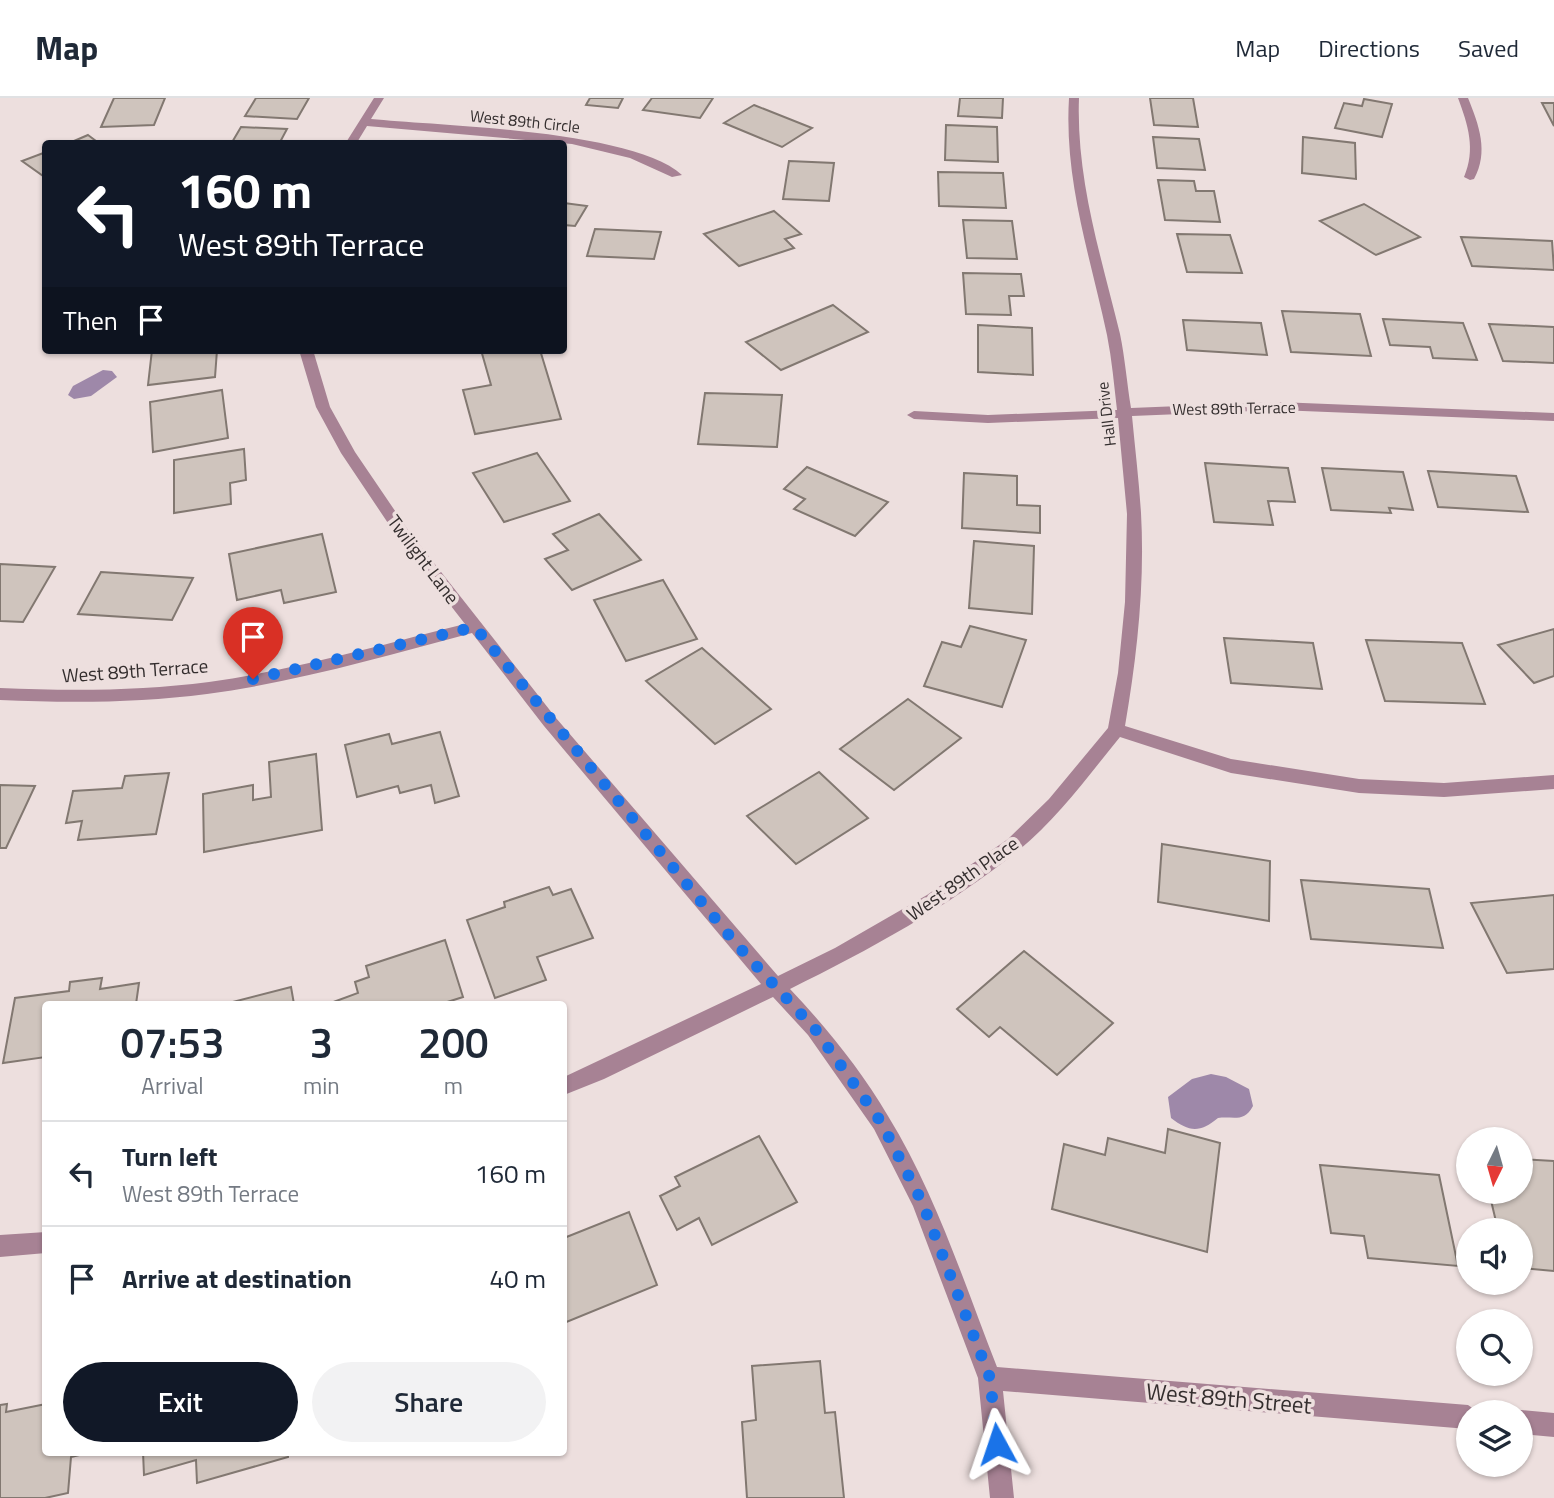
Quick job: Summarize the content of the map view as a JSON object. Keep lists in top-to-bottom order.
{
  "streets": {
    "street": [
      "West 89th Circle",
      "West 89th Terrace",
      "Hall Drive",
      "Twilight Lane",
      "West 89th Place",
      "West 89th Street"
    ]
  },
  "crossings": [
    ["West 89th Terrace", "Hall Drive"],
    ["West 89th Terrace", "Twilight Lane"],
    ["Hall Drive", "West 89th Place"],
    ["Twilight Lane", "West 89th Place"],
    ["Twilight Lane", "West 89th Street"]
  ],
  "north": "bottom",
  "page": {
    "header": "Map",
    "nav": ["Map", "Directions", "Saved"],
    "turn": ["160 m", "West 89th Terrace"],
    "then": "Then",
    "eta": [
      "07:53",
      "Arrival",
      "3",
      "min",
      "200",
      "m"
    ],
    "list": [
      {
        "name": "Turn left",
        "note": "West 89th Terrace",
        "value": "160 m"
      },
      {
        "name": "Arrive at destination",
        "value": "40 m"
      }
    ],
    "buttons": ["Exit", "Share"]
  }
}
